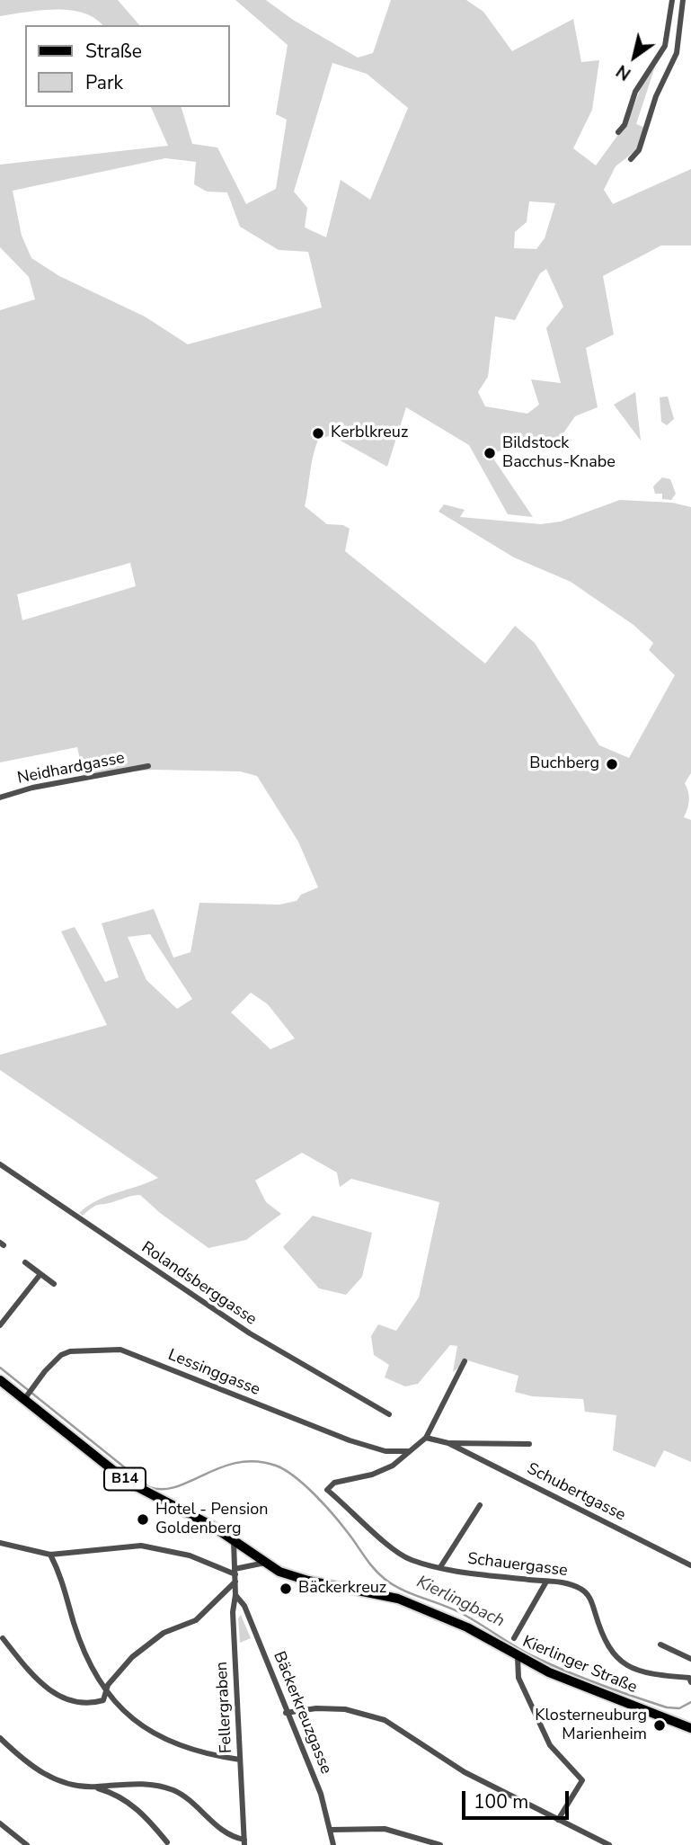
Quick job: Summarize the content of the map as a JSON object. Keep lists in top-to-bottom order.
{
  "streets": {
    "main road": ["B14", "Kierlinger Straße"],
    "street": [
      "Neidhardgasse",
      "Rolandsberggasse",
      "Lessinggasse",
      "Schubertgasse",
      "Schauergasse",
      "Fellergraben",
      "Bäckerkreuzgasse"
    ]
  },
  "crossings": [
    ["Lessinggasse", "Schauergasse"],
    ["Lessinggasse", "Kierlinger Straße"],
    ["Kierlinger Straße", "Fellergraben"],
    ["Fellergraben", "Bäckerkreuzgasse"]
  ],
  "water": ["Kierlingbach"],
  "places": [
    "Kerblkreuz",
    "Bildstock Bacchus-Knabe",
    "Buchberg",
    "Hotel - Pension Goldenberg",
    "Bäckerkreuz",
    "Klosterneuburg Marienheim"
  ],
  "legend": ["Straße", "Park"],
  "scale_bar": "100 m",
  "north": "bottom left"
}
